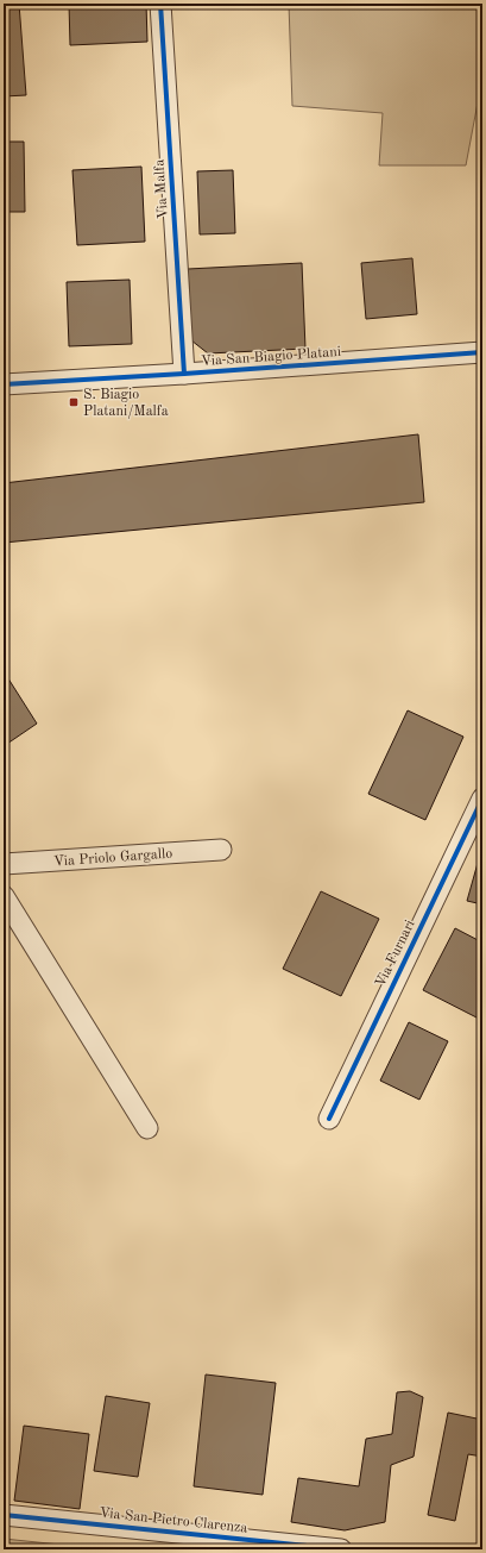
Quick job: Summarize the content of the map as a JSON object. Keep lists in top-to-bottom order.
{
  "streets": {
    "street": [
      "Via Malfa",
      "Via San Biagio Platani",
      "Via Priolo Gargallo",
      "Via Furnari",
      "Via San Pietro Clarenza"
    ]
  },
  "crossings": [
    ["Via Malfa", "Via San Biagio Platani"]
  ],
  "places": {
    "transit": ["S. Biagio Platani/Malfa"]
  }
}
